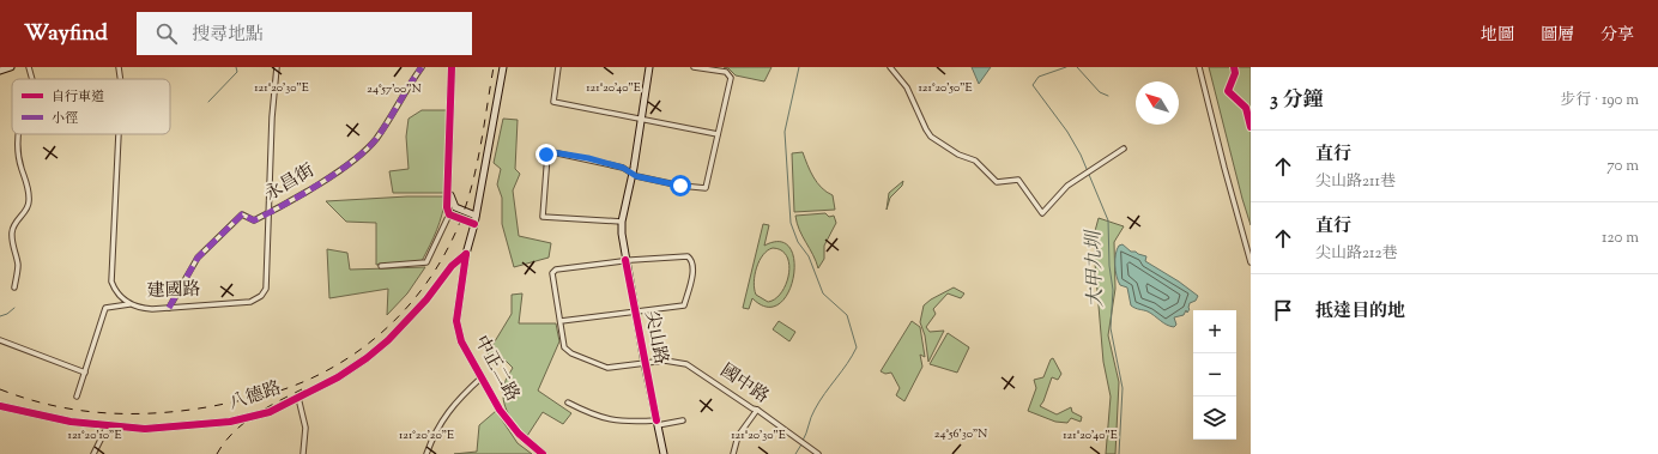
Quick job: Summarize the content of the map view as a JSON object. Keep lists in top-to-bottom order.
{
  "streets": {
    "street": [
      "永昌街",
      "建國路",
      "尖山路",
      "中正二路",
      "國中路",
      "八德路"
    ]
  },
  "crossings": [
    ["永昌街", "建國路"],
    ["尖山路", "國中路"],
    ["中正二路", "八德路"]
  ],
  "water": ["大甲九圳"],
  "legend": ["自行車道", "小徑"],
  "north": "top left",
  "page": {
    "header": "Wayfind",
    "search": "搜尋地點",
    "nav": ["地圖", "圖層", "分享"],
    "heading": ["3 分鐘", "步行 · 190 m"],
    "list": [
      ["直行", "尖山路211巷", "70 m"],
      ["直行", "尖山路212巷", "120 m"],
      "抵達目的地"
    ],
    "map_buttons": ["+", "−"]
  },
  "coordinates": [
    "121°20'30\"E",
    "121°20'40\"E",
    "121°20'50\"E",
    "24°57'00\"N",
    "24°56'30\"N",
    "121°20'10\"E",
    "121°20'20\"E"
  ]
}
